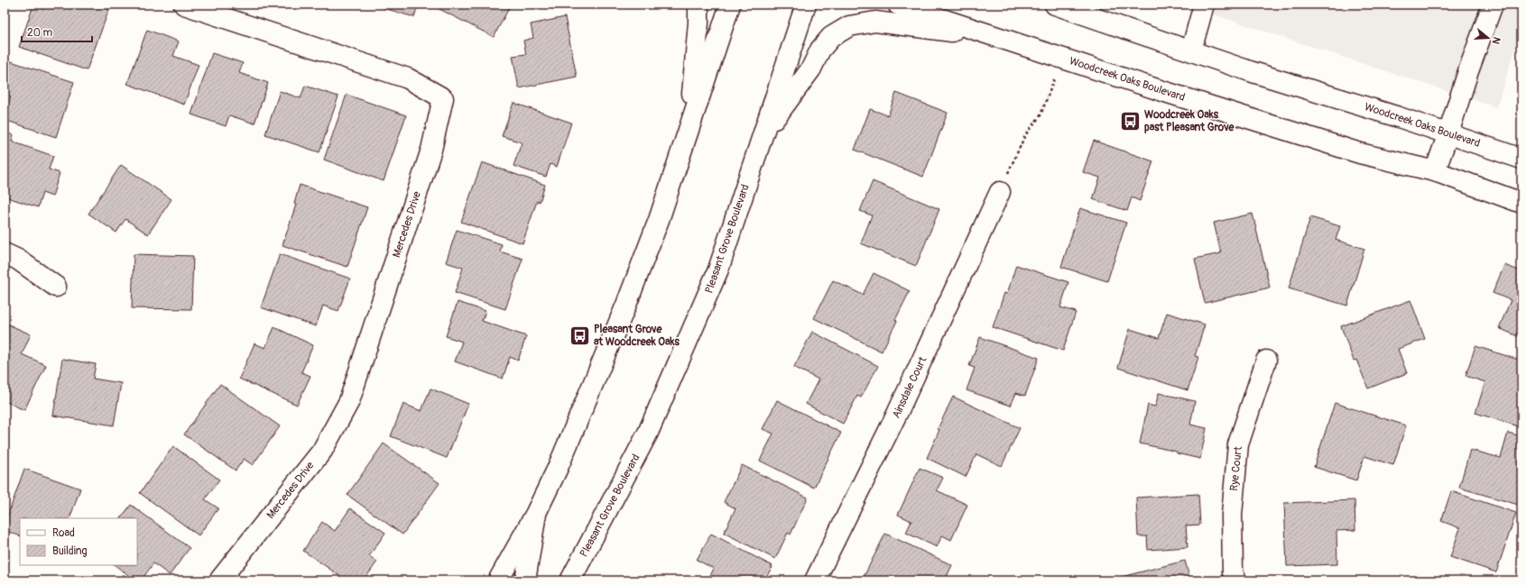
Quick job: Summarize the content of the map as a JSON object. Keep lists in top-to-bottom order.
{
  "streets": {
    "main road": [
      "Woodcreek Oaks Boulevard",
      "Mercedes Drive",
      "Pleasant Grove Boulevard",
      "Ainsdale Court",
      "Rye Court"
    ]
  },
  "places": {
    "bus stop": ["Woodcreek Oaks past Pleasant Grove", "Pleasant Grove at Woodcreek Oaks"]
  },
  "legend": ["Road", "Building"],
  "scale_bar": "20 m",
  "north": "right"
}
